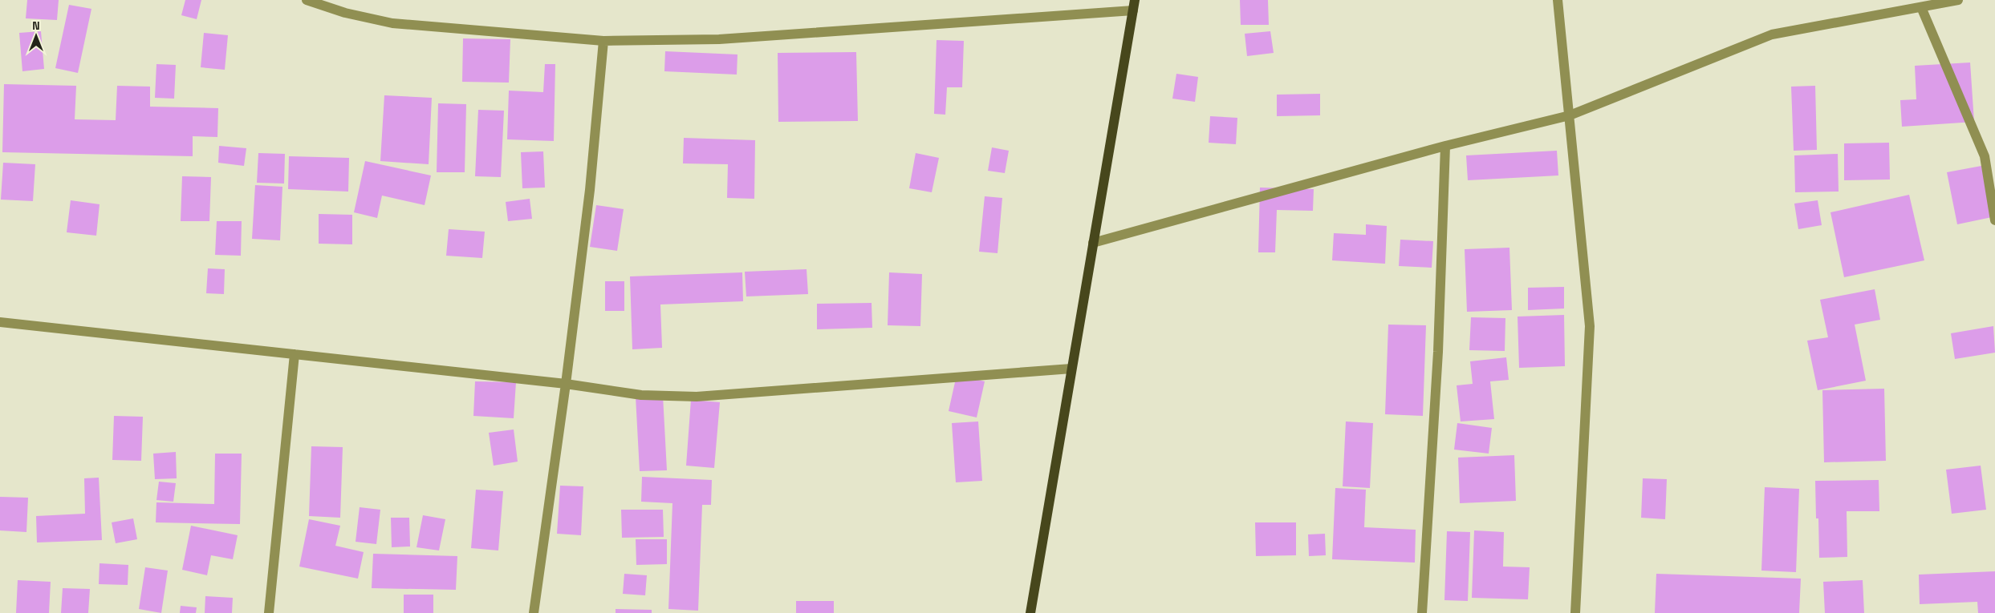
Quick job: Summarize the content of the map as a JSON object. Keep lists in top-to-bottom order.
{
  "north": "top"
}
